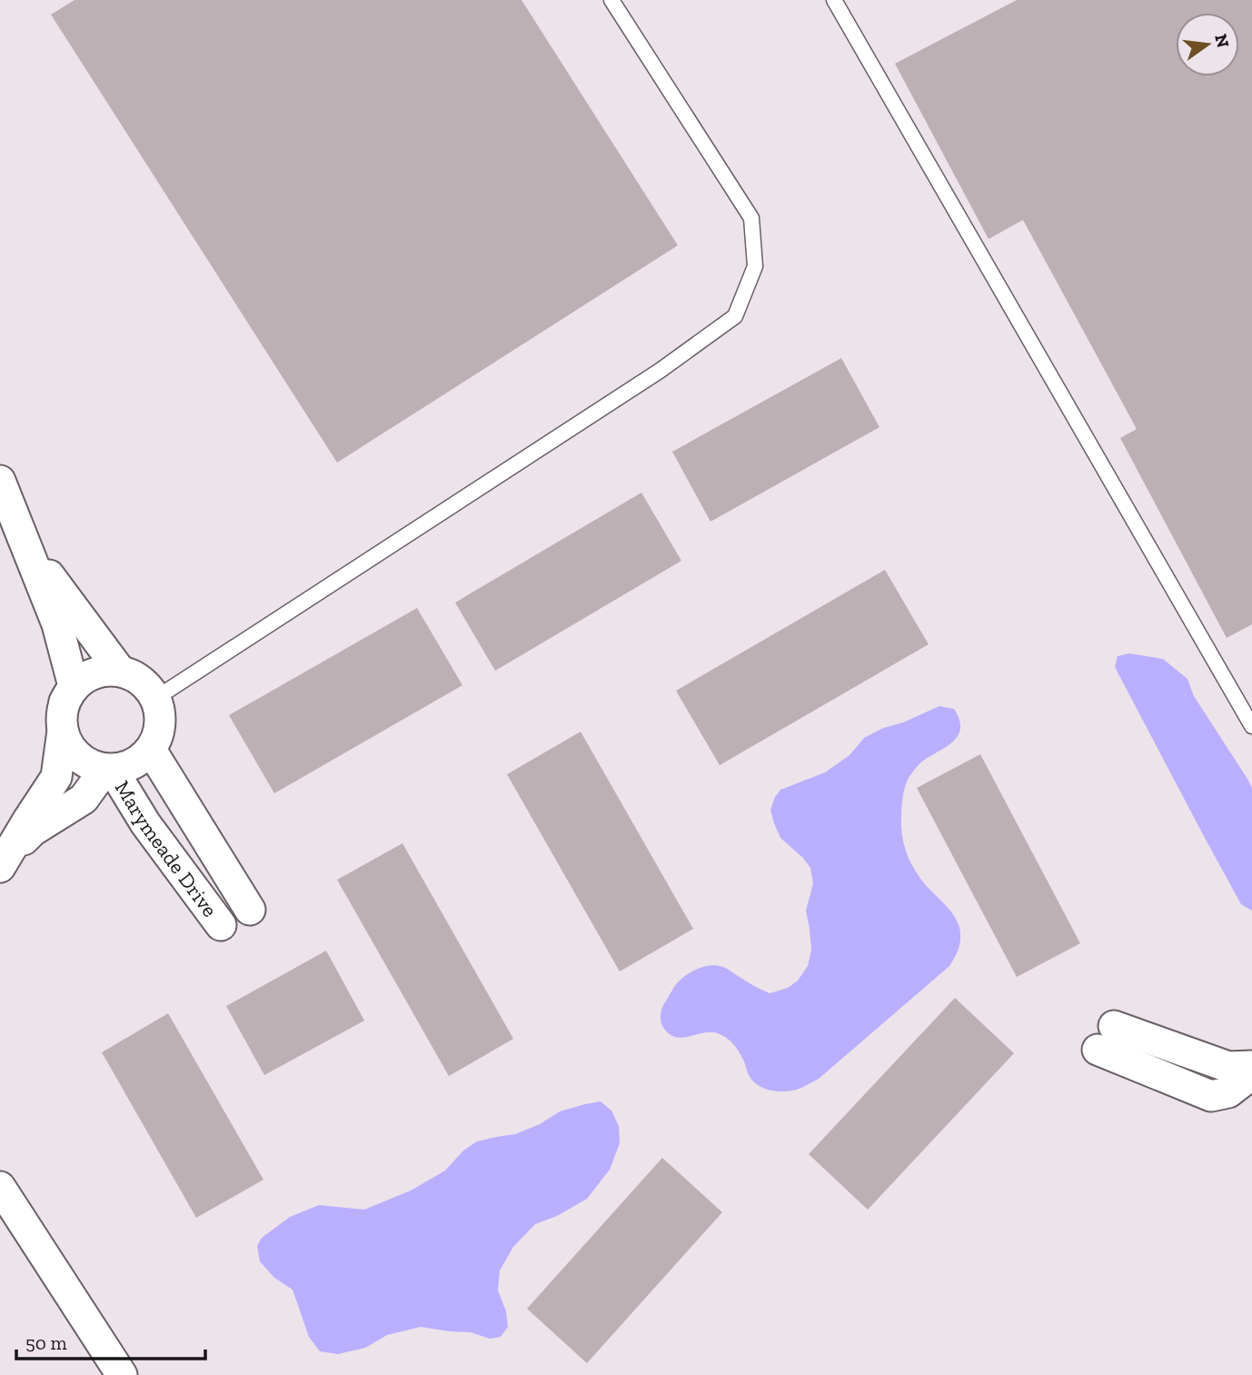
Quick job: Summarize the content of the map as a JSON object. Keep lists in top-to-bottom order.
{
  "streets": {
    "street": ["Marymeade Drive"]
  },
  "scale_bar": "50 m",
  "north": "right"
}
